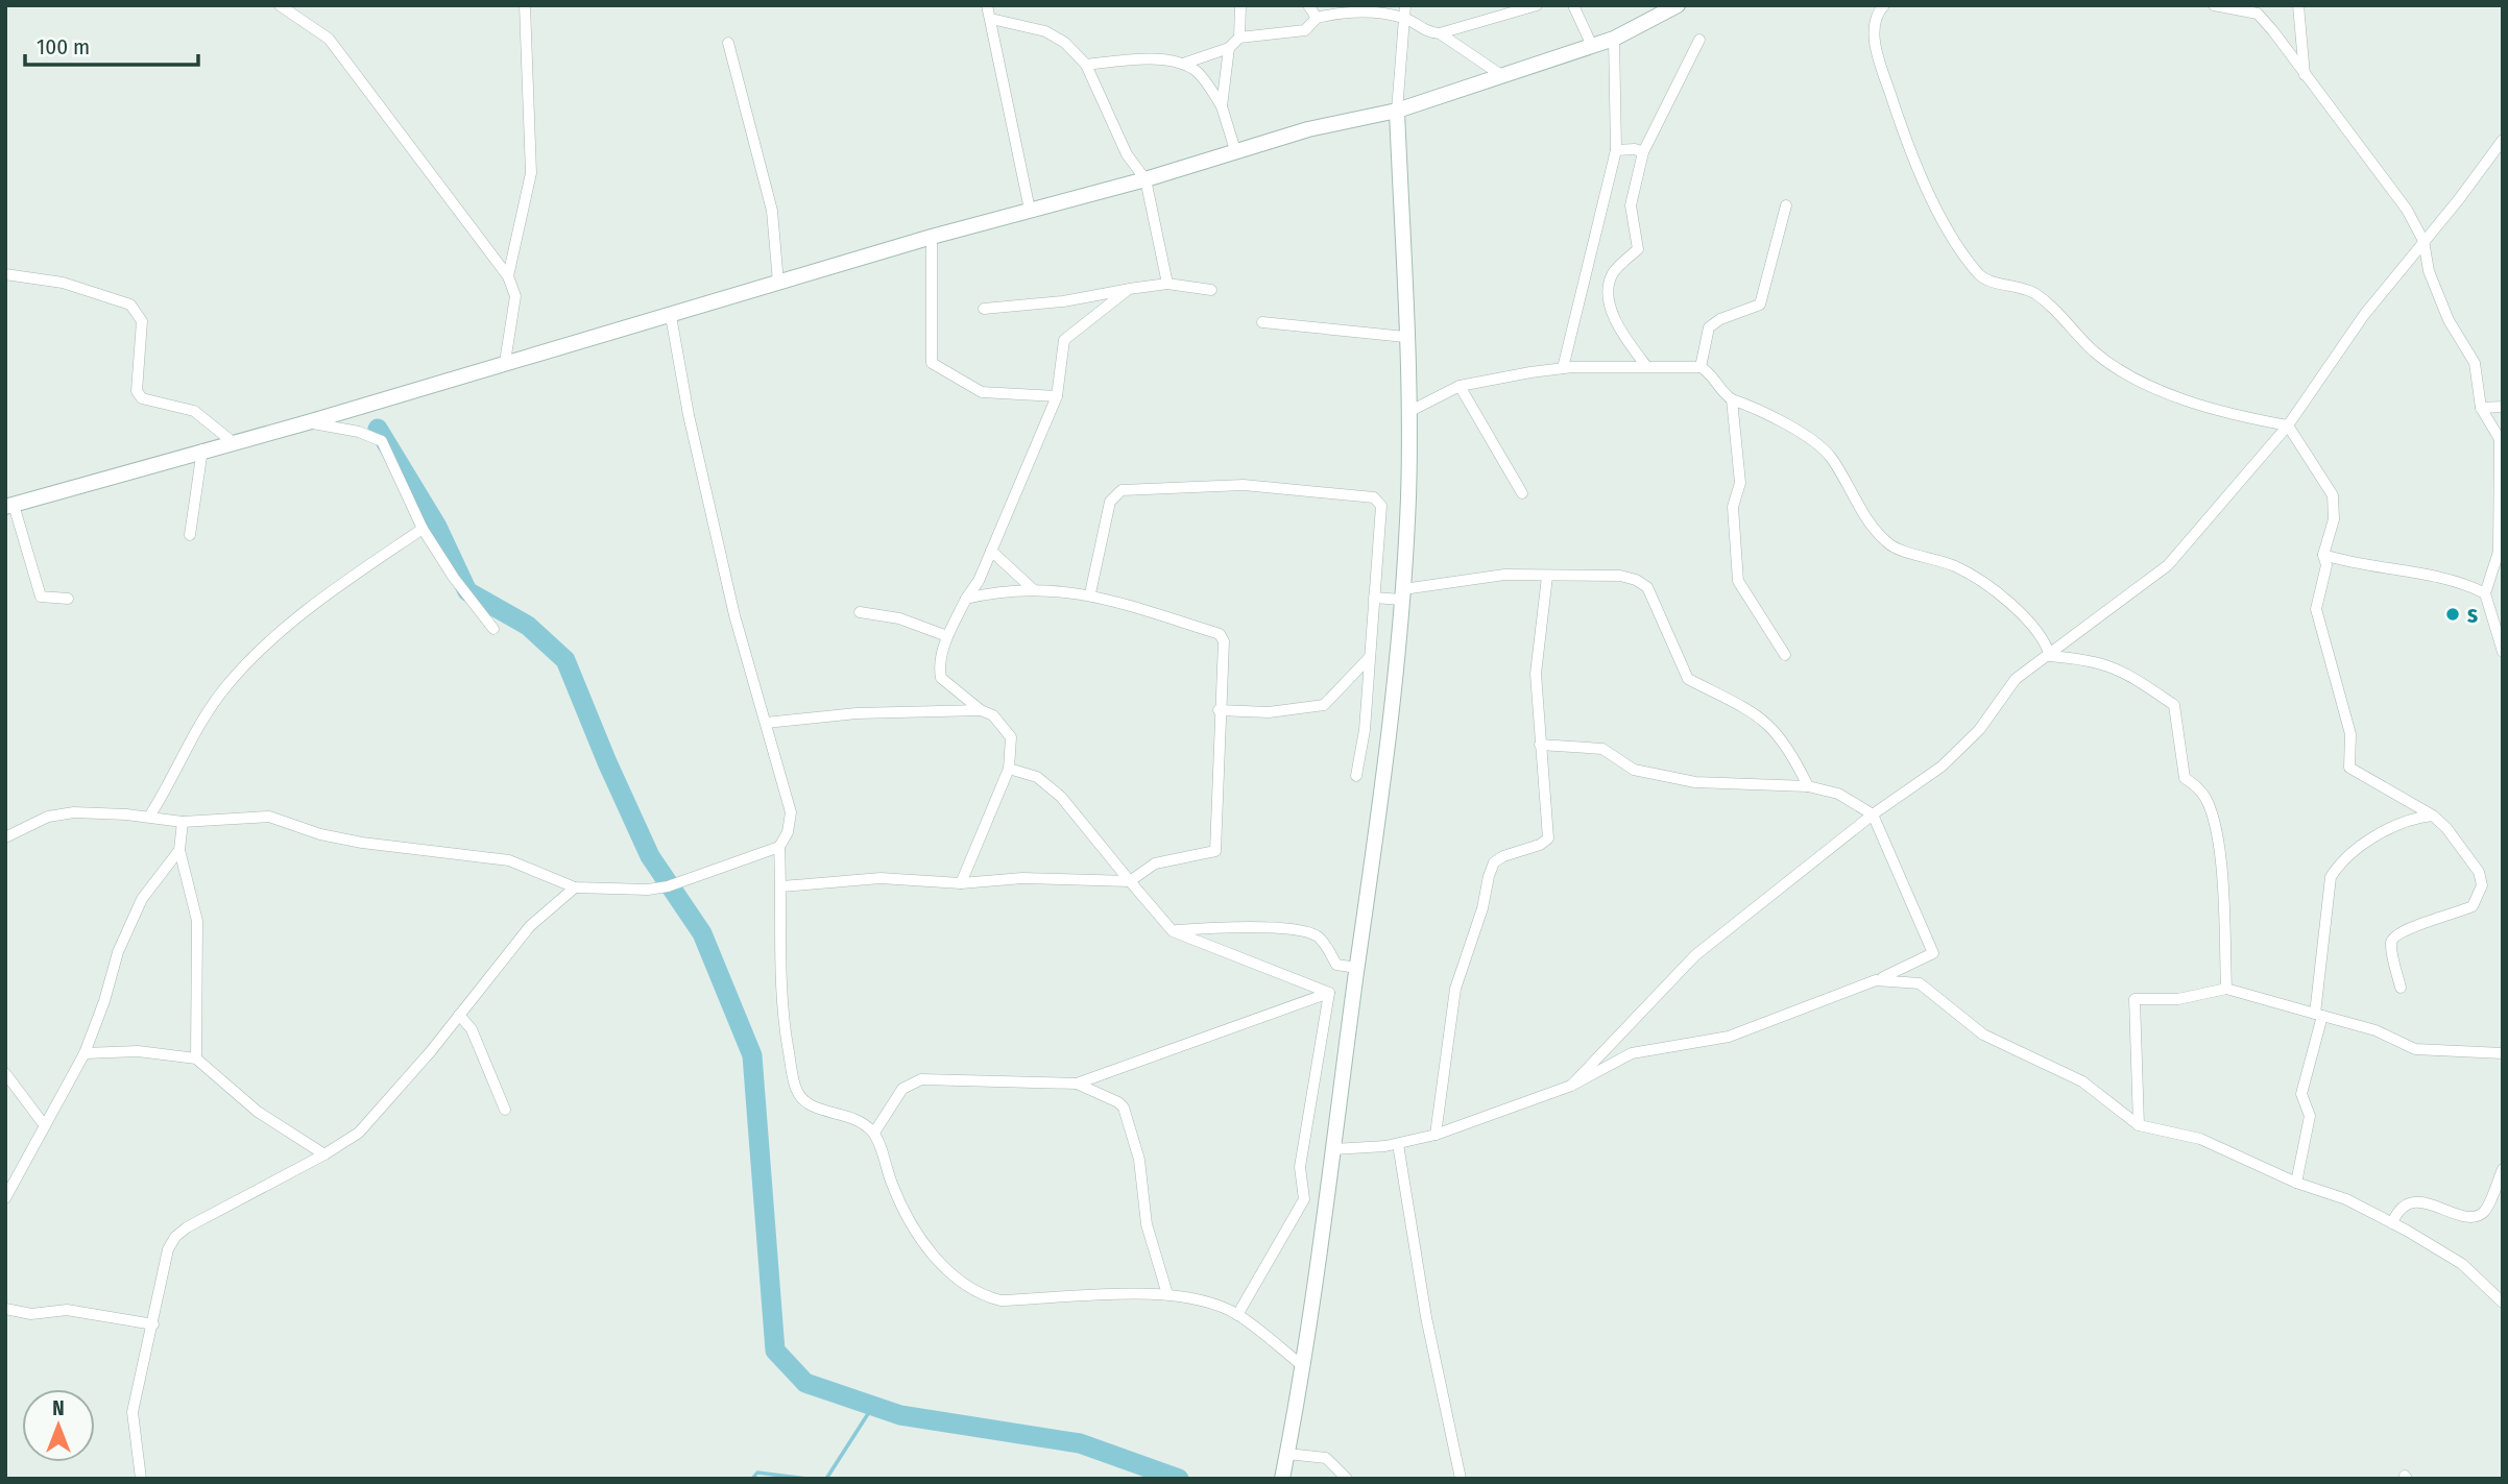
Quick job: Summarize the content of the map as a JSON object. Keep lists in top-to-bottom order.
{
  "places": ["s"],
  "scale_bar": "100 m",
  "north": "top"
}
